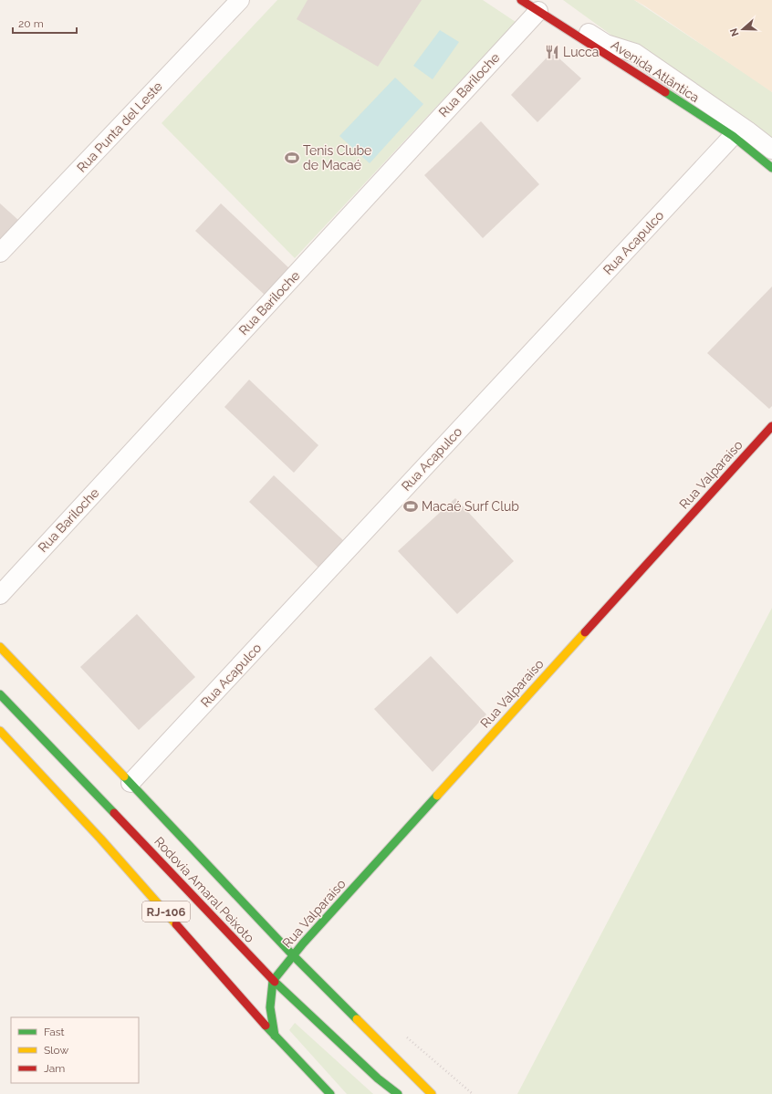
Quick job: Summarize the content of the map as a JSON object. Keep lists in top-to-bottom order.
{
  "streets": {
    "main road": [
      "Avenida Atlântica",
      "Rua Valparaiso",
      "Rodovia Amaral Peixoto",
      "RJ-106"
    ],
    "street": ["Rua Bariloche", "Rua Punta del Leste", "Rua Acapulco"]
  },
  "crossings": [
    ["Avenida Atlântica", "Rua Bariloche"],
    ["Avenida Atlântica", "Rua Acapulco"],
    ["Rua Valparaiso", "Rodovia Amaral Peixoto"]
  ],
  "places": {
    "restaurant": ["Lucca"],
    "sports": ["Tenis Clube de Macaé", "Macaé Surf Club"]
  },
  "legend": ["Fast", "Slow", "Jam"],
  "scale_bar": "20 m",
  "north": "left"
}
